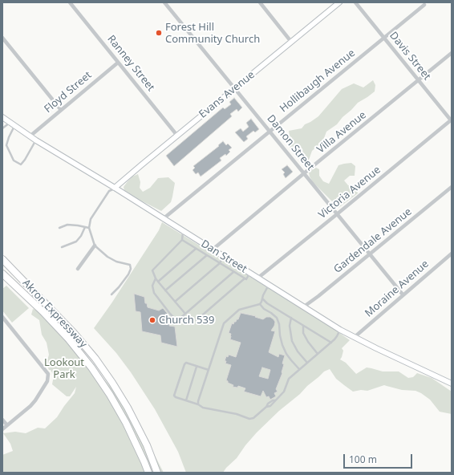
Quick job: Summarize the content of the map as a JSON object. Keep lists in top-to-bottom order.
{
  "streets": {
    "highway": ["Akron Expressway"],
    "street": [
      "Davis Street",
      "Ranney Street",
      "Hollibaugh Avenue",
      "Floyd Street",
      "Evans Avenue",
      "Villa Avenue",
      "Damon Street",
      "Victoria Avenue",
      "Gardendale Avenue",
      "Dan Street",
      "Moraine Avenue"
    ]
  },
  "crossings": [
    ["Davis Street", "Hollibaugh Avenue"],
    ["Davis Street", "Villa Avenue"],
    ["Davis Street", "Victoria Avenue"],
    ["Ranney Street", "Floyd Street"],
    ["Ranney Street", "Evans Avenue"],
    ["Hollibaugh Avenue", "Damon Street"],
    ["Hollibaugh Avenue", "Dan Street"],
    ["Floyd Street", "Dan Street"],
    ["Evans Avenue", "Damon Street"],
    ["Evans Avenue", "Dan Street"],
    ["Villa Avenue", "Damon Street"],
    ["Villa Avenue", "Dan Street"],
    ["Damon Street", "Victoria Avenue"],
    ["Damon Street", "Gardendale Avenue"],
    ["Damon Street", "Moraine Avenue"],
    ["Victoria Avenue", "Dan Street"],
    ["Gardendale Avenue", "Dan Street"],
    ["Dan Street", "Moraine Avenue"]
  ],
  "parks": ["Lookout Park"],
  "places": ["Forest Hill Community Church", "Church 539"],
  "scale_bar": "100 m"
}
